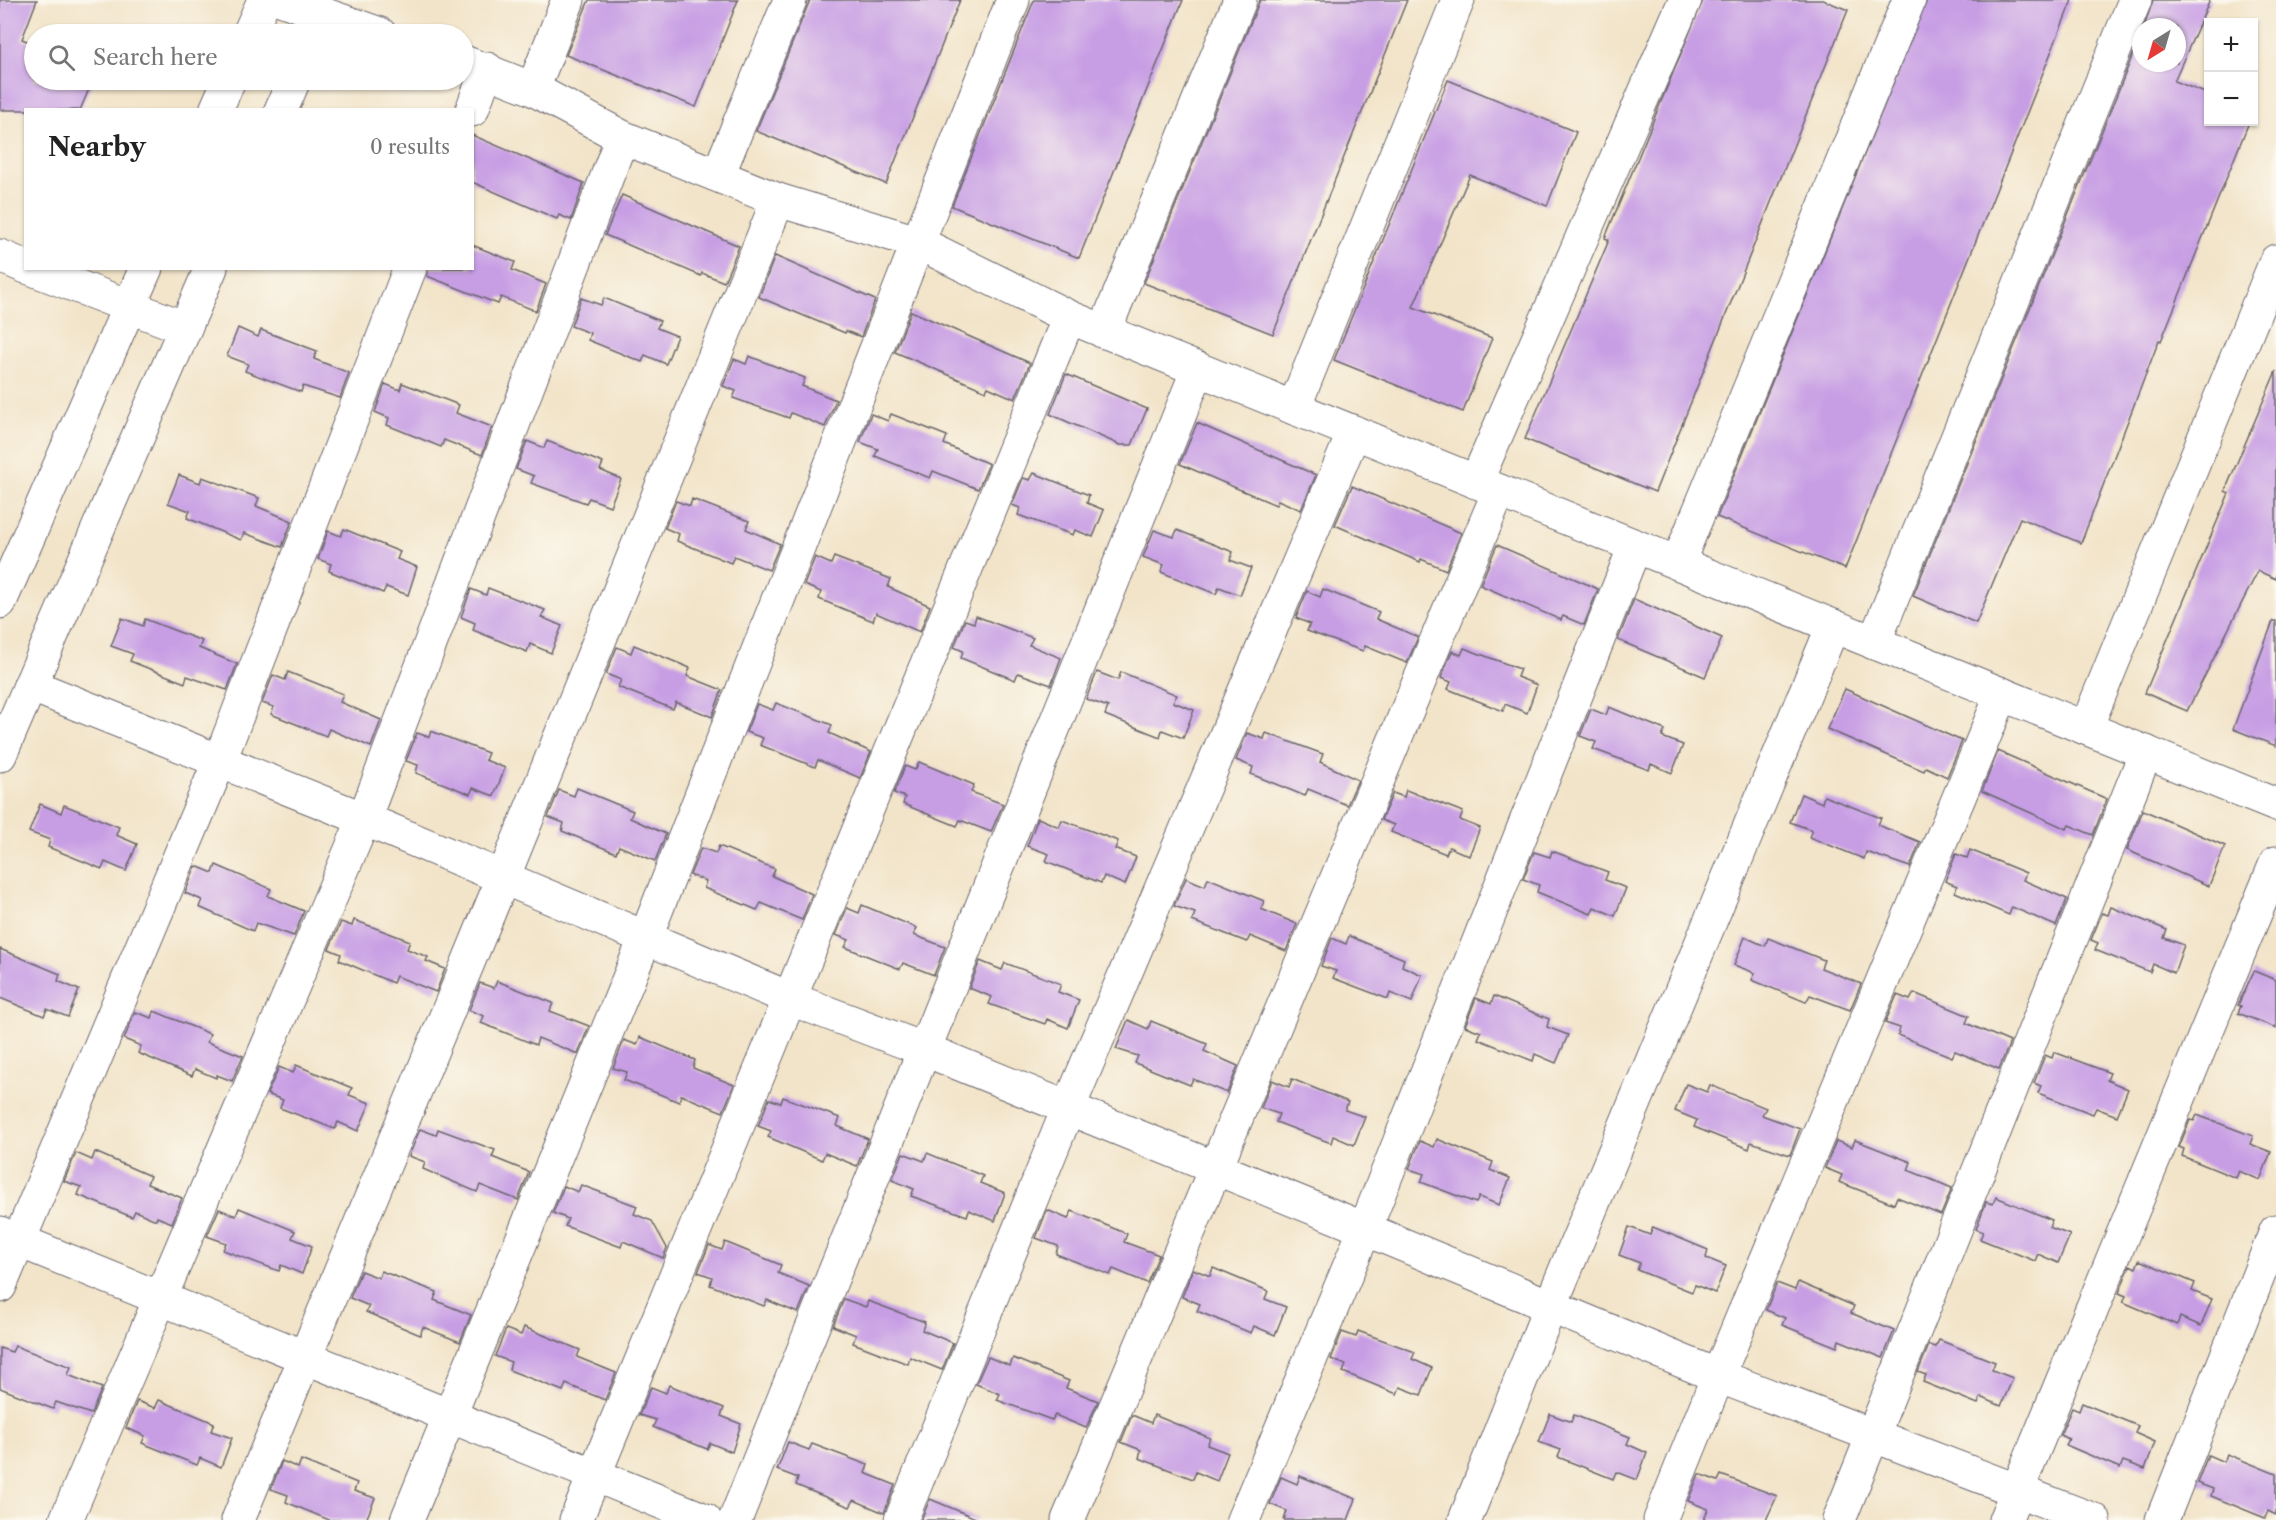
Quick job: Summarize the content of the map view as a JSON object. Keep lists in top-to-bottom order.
{
  "north": "bottom left",
  "page": {
    "map_buttons": ["+", "−"],
    "search": "Search here",
    "heading": ["Nearby", "0 results"]
  }
}
